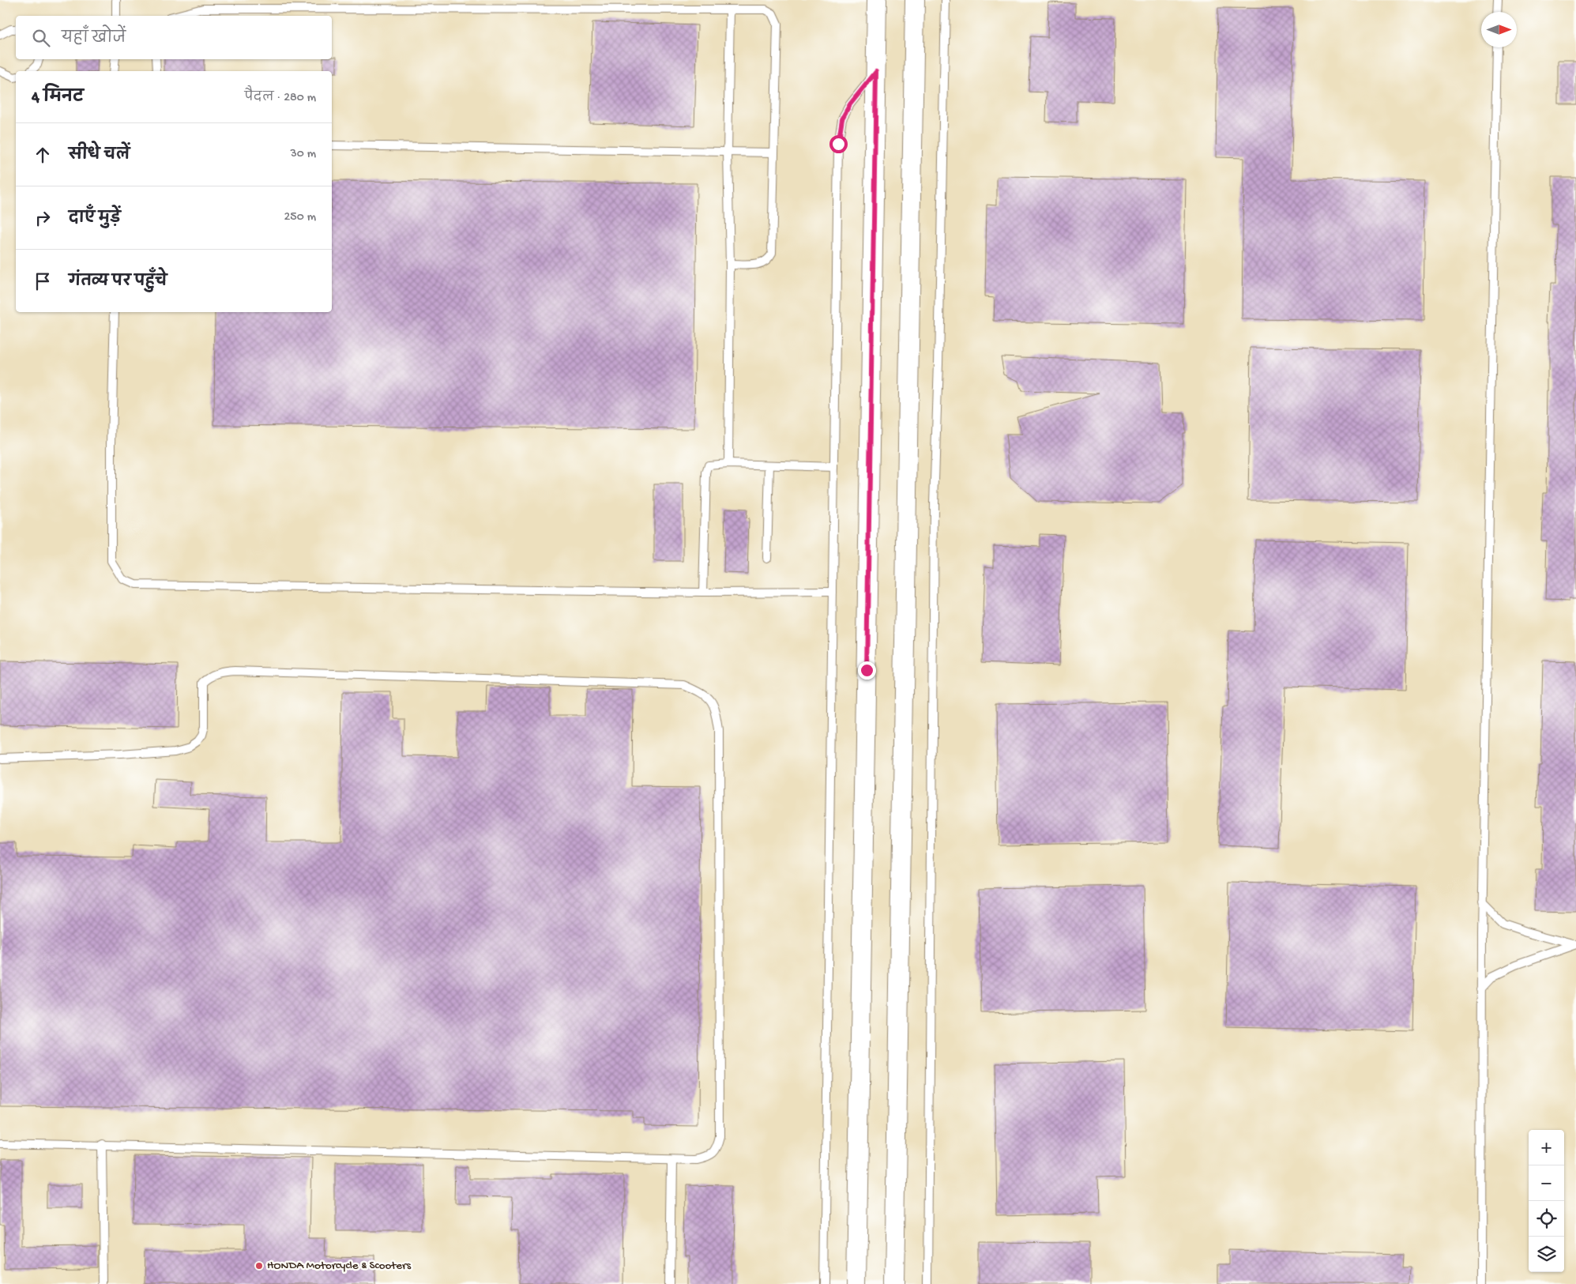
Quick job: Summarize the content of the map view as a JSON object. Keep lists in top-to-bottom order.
{
  "places": ["HONDA Motorcycle & Scooters"],
  "north": "right",
  "page": {
    "search": "यहाँ खोजें",
    "heading": ["4 मिनट", "पैदल · 280 m"],
    "list": [
      ["सीधे चलें", "30 m"],
      ["दाएँ मुड़ें", "250 m"],
      "गंतव्य पर पहुँचे"
    ],
    "map_buttons": ["+", "−"]
  }
}
